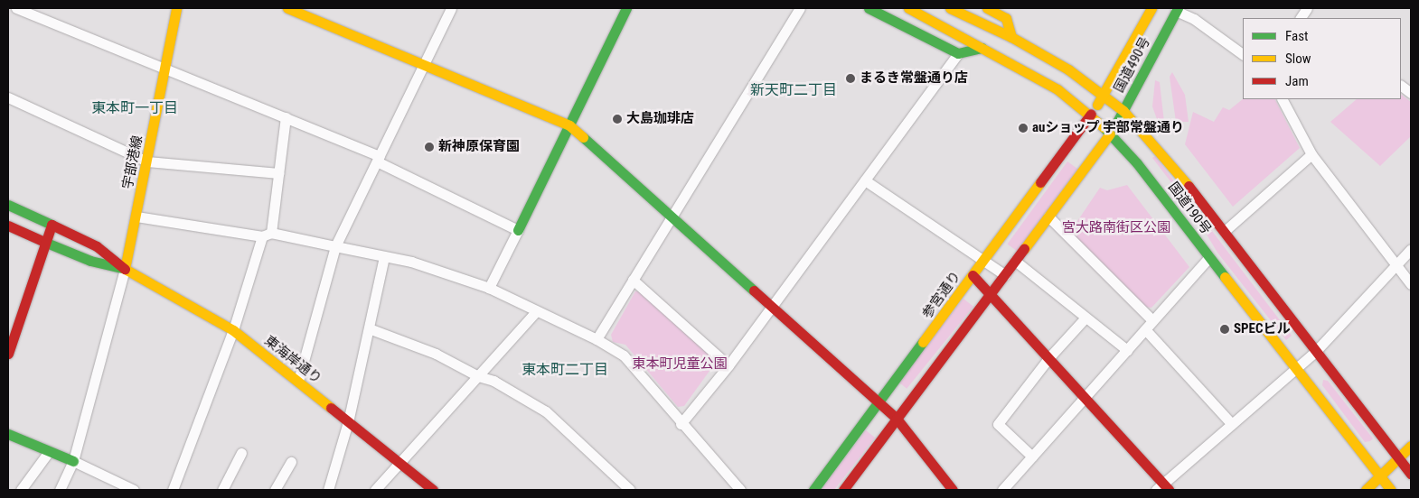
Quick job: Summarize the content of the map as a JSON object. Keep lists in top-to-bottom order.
{
  "streets": {
    "main road": [
      "国道490号",
      "宇部港線",
      "国道190号",
      "参宮通り",
      "東海岸通り"
    ]
  },
  "crossings": [
    ["国道490号", "国道190号"],
    ["国道490号", "参宮通り"],
    ["宇部港線", "東海岸通り"],
    ["国道190号", "参宮通り"]
  ],
  "districts": ["新天町二丁目", "東本町一丁目", "東本町二丁目"],
  "parks": ["宮大路南街区公園", "東本町児童公園"],
  "places": [
    "まるき常盤通り店",
    "大島珈琲店",
    "auショップ 宇部常盤通り",
    "新神原保育園",
    "SPECビル"
  ],
  "legend": ["Fast", "Slow", "Jam"]
}
